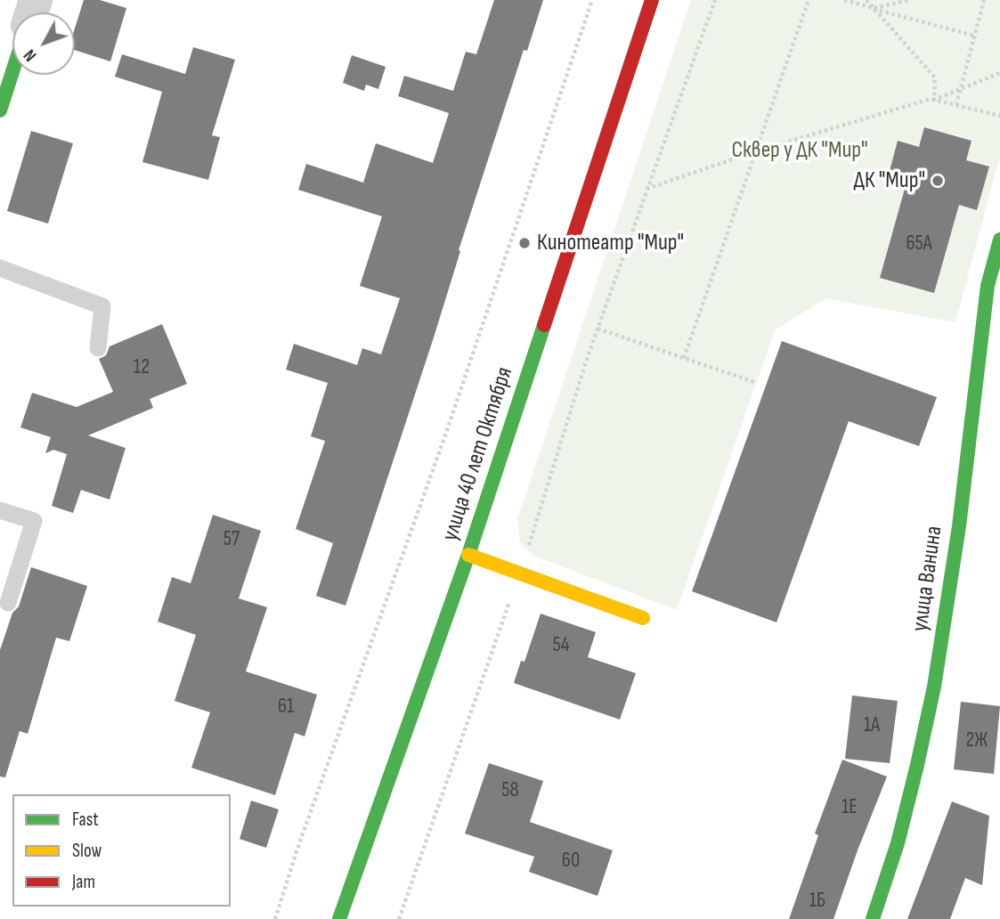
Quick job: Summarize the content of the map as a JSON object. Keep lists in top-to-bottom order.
{
  "streets": {
    "main road": ["улица 40 лет Октября", "улица Ванина"]
  },
  "parks": ["Сквер у ДК \"Мир\""],
  "places": ["ДК \"Мир\"", "Кинотеатр \"Мир\""],
  "house_numbers": [
    "65А",
    "12",
    "57",
    "54",
    "61",
    "1А",
    "2Ж",
    "58",
    "1Е",
    "60",
    "1Б"
  ],
  "legend": ["Fast", "Slow", "Jam"],
  "north": "bottom left"
}
